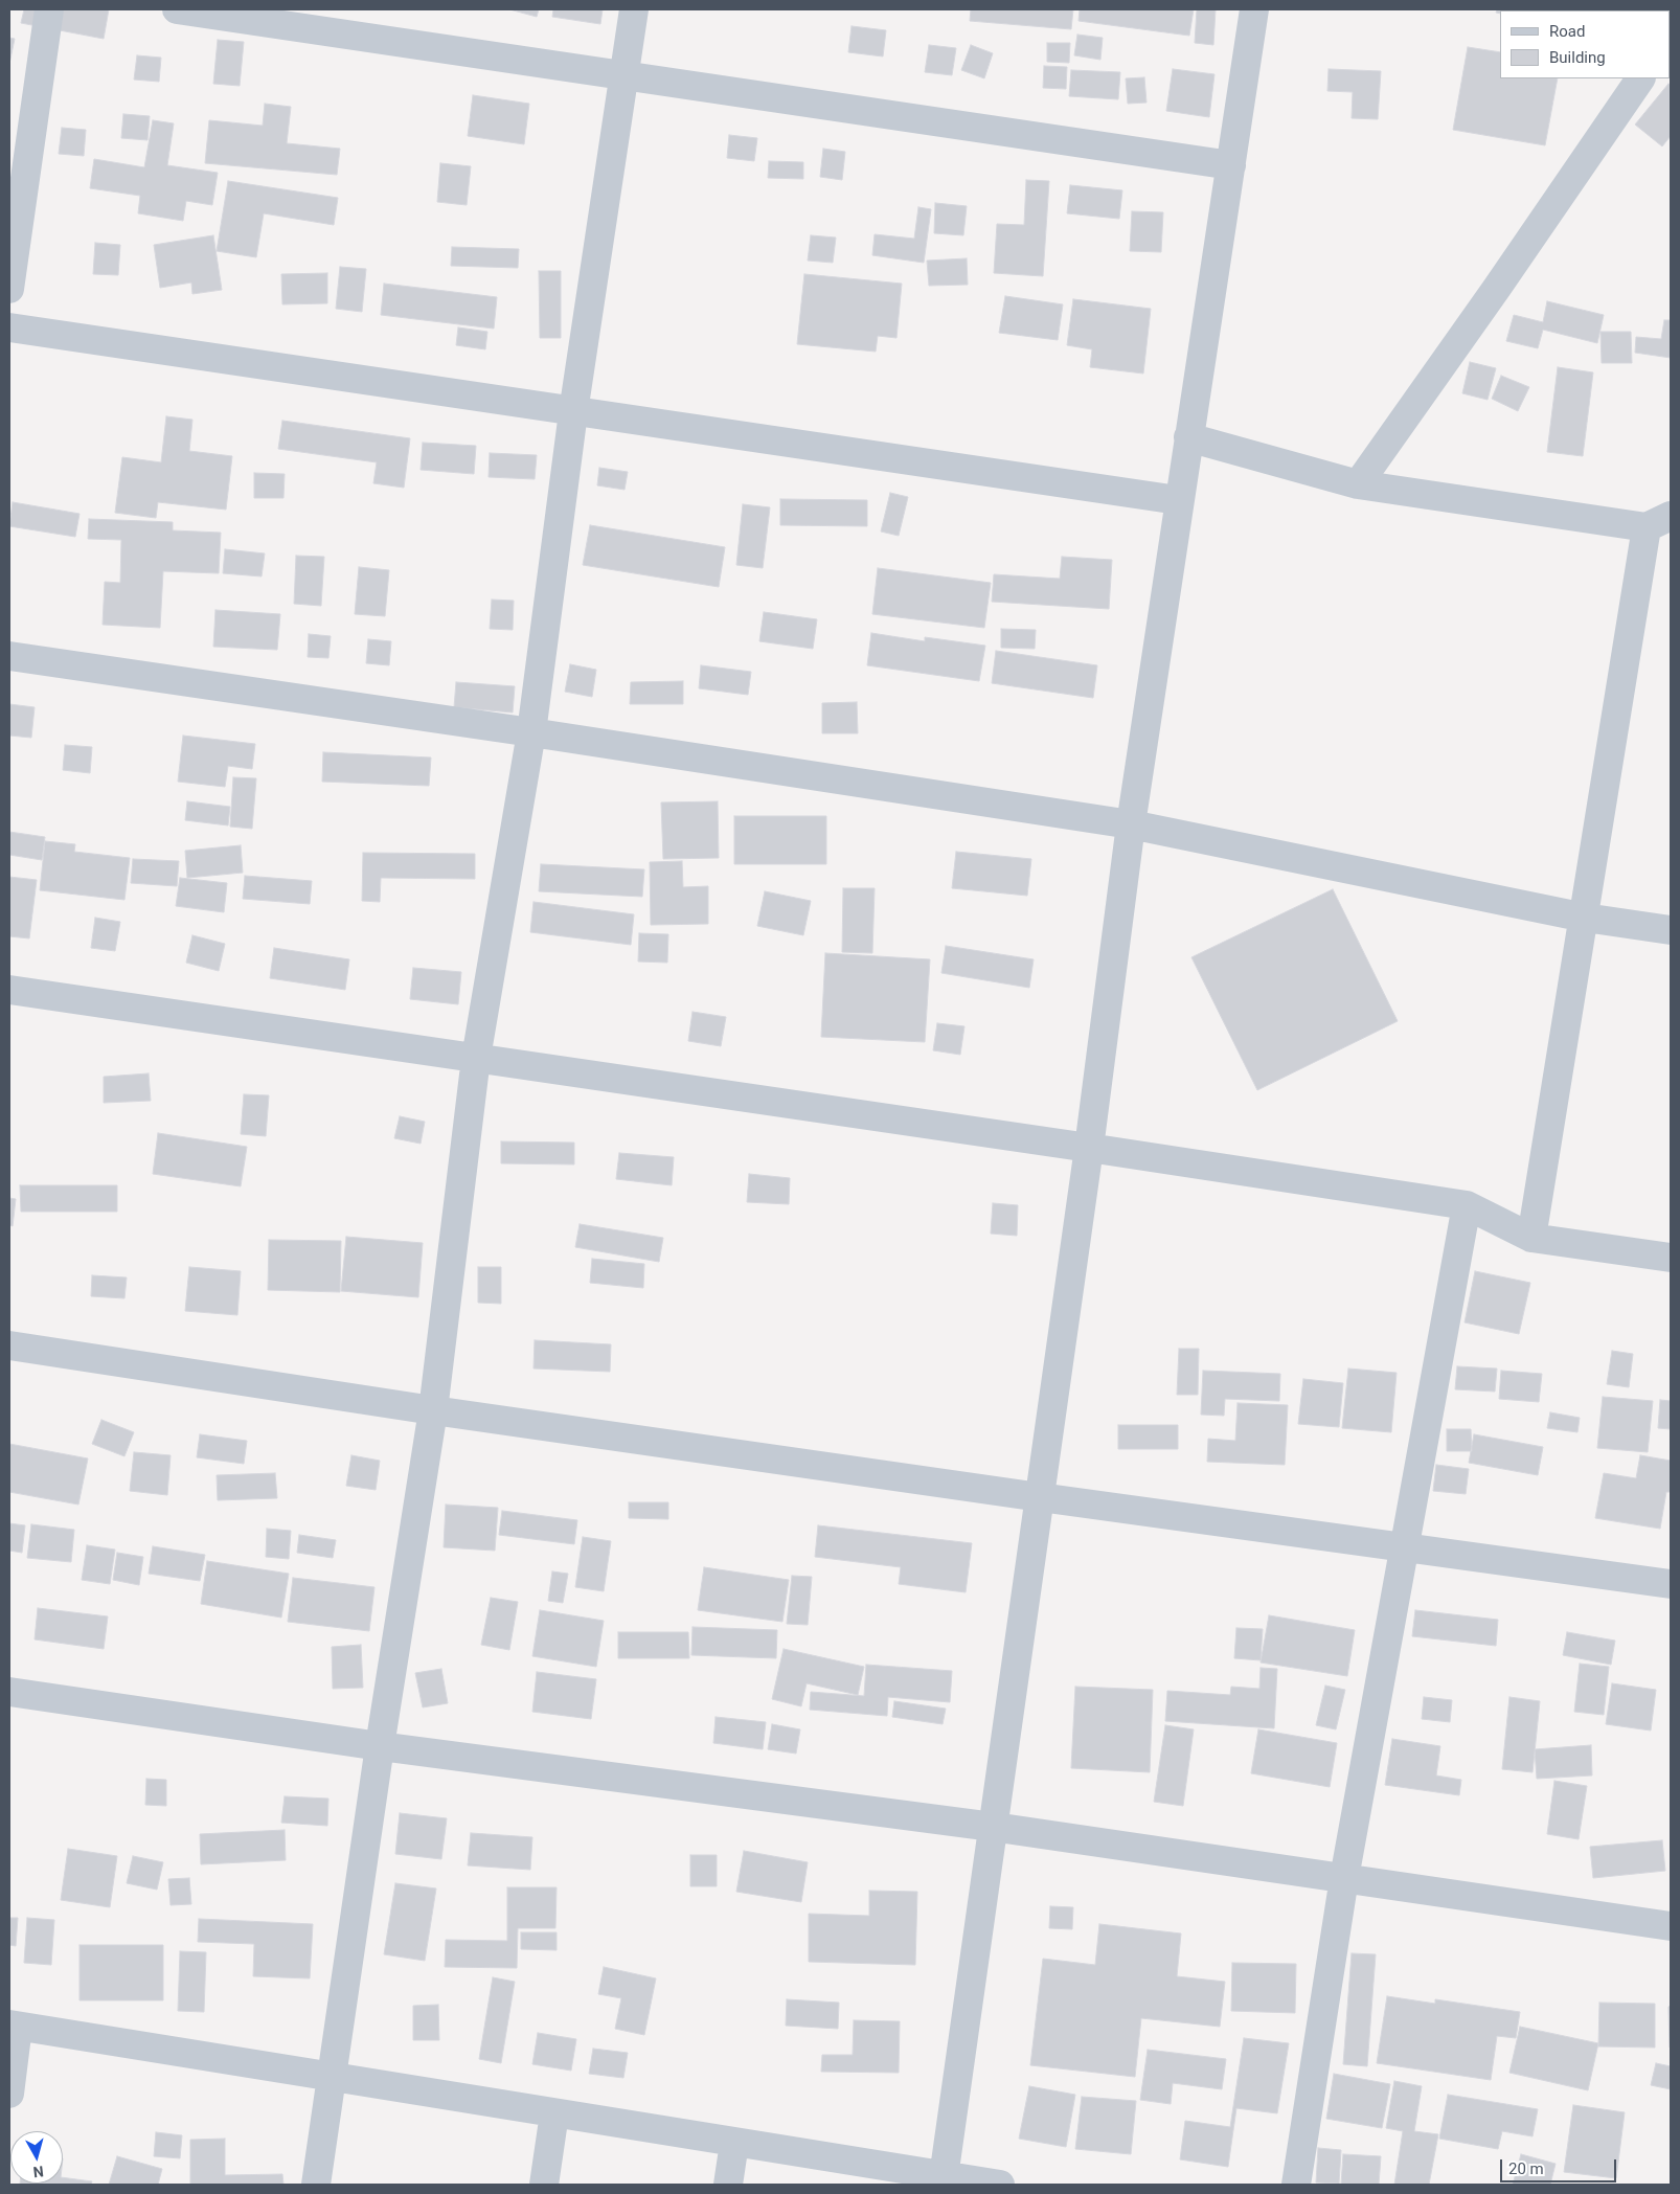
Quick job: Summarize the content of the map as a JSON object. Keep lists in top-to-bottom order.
{
  "legend": ["Road", "Building"],
  "scale_bar": "20 m",
  "north": "bottom"
}
